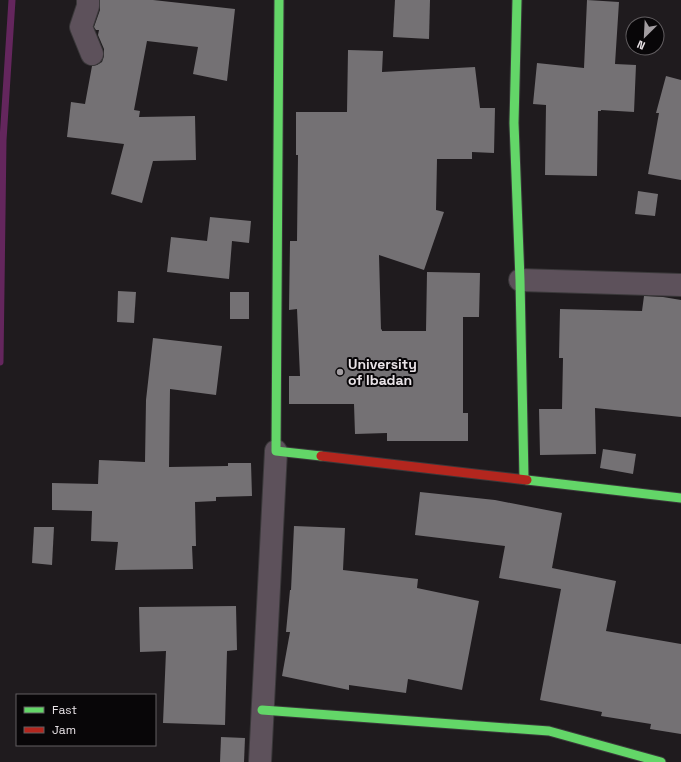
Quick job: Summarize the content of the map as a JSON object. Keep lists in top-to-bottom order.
{
  "places": ["University of Ibadan"],
  "legend": ["Fast", "Jam"],
  "north": "bottom left"
}
